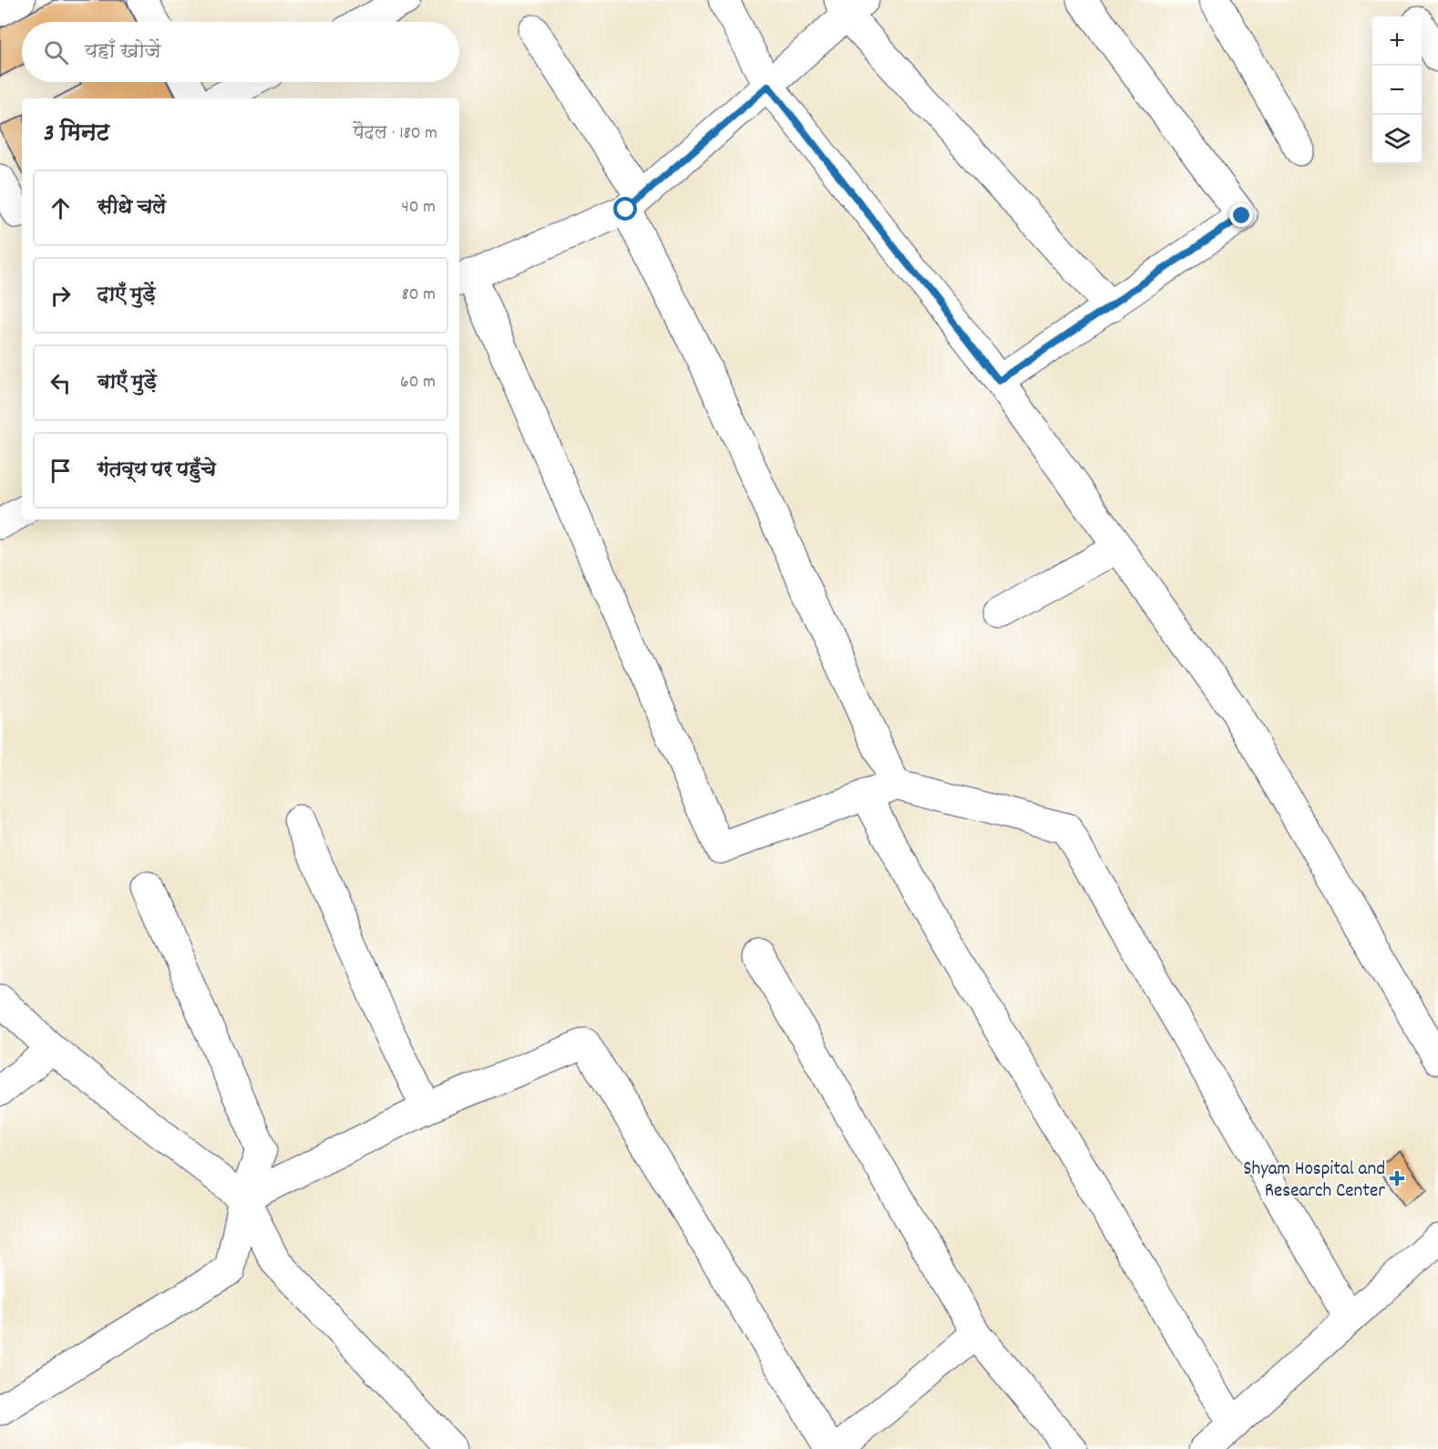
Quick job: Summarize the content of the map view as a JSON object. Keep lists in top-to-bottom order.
{
  "places": {
    "health": ["Shyam Hospital and Research Center"]
  },
  "page": {
    "map_buttons": ["+", "−"],
    "search": "यहाँ खोजें",
    "heading": ["3 मिनट", "पैदल · 180 m"],
    "list": [
      ["सीधे चलें", "40 m"],
      ["दाएँ मुड़ें", "80 m"],
      ["बाएँ मुड़ें", "60 m"],
      "गंतव्य पर पहुँचे"
    ]
  }
}
